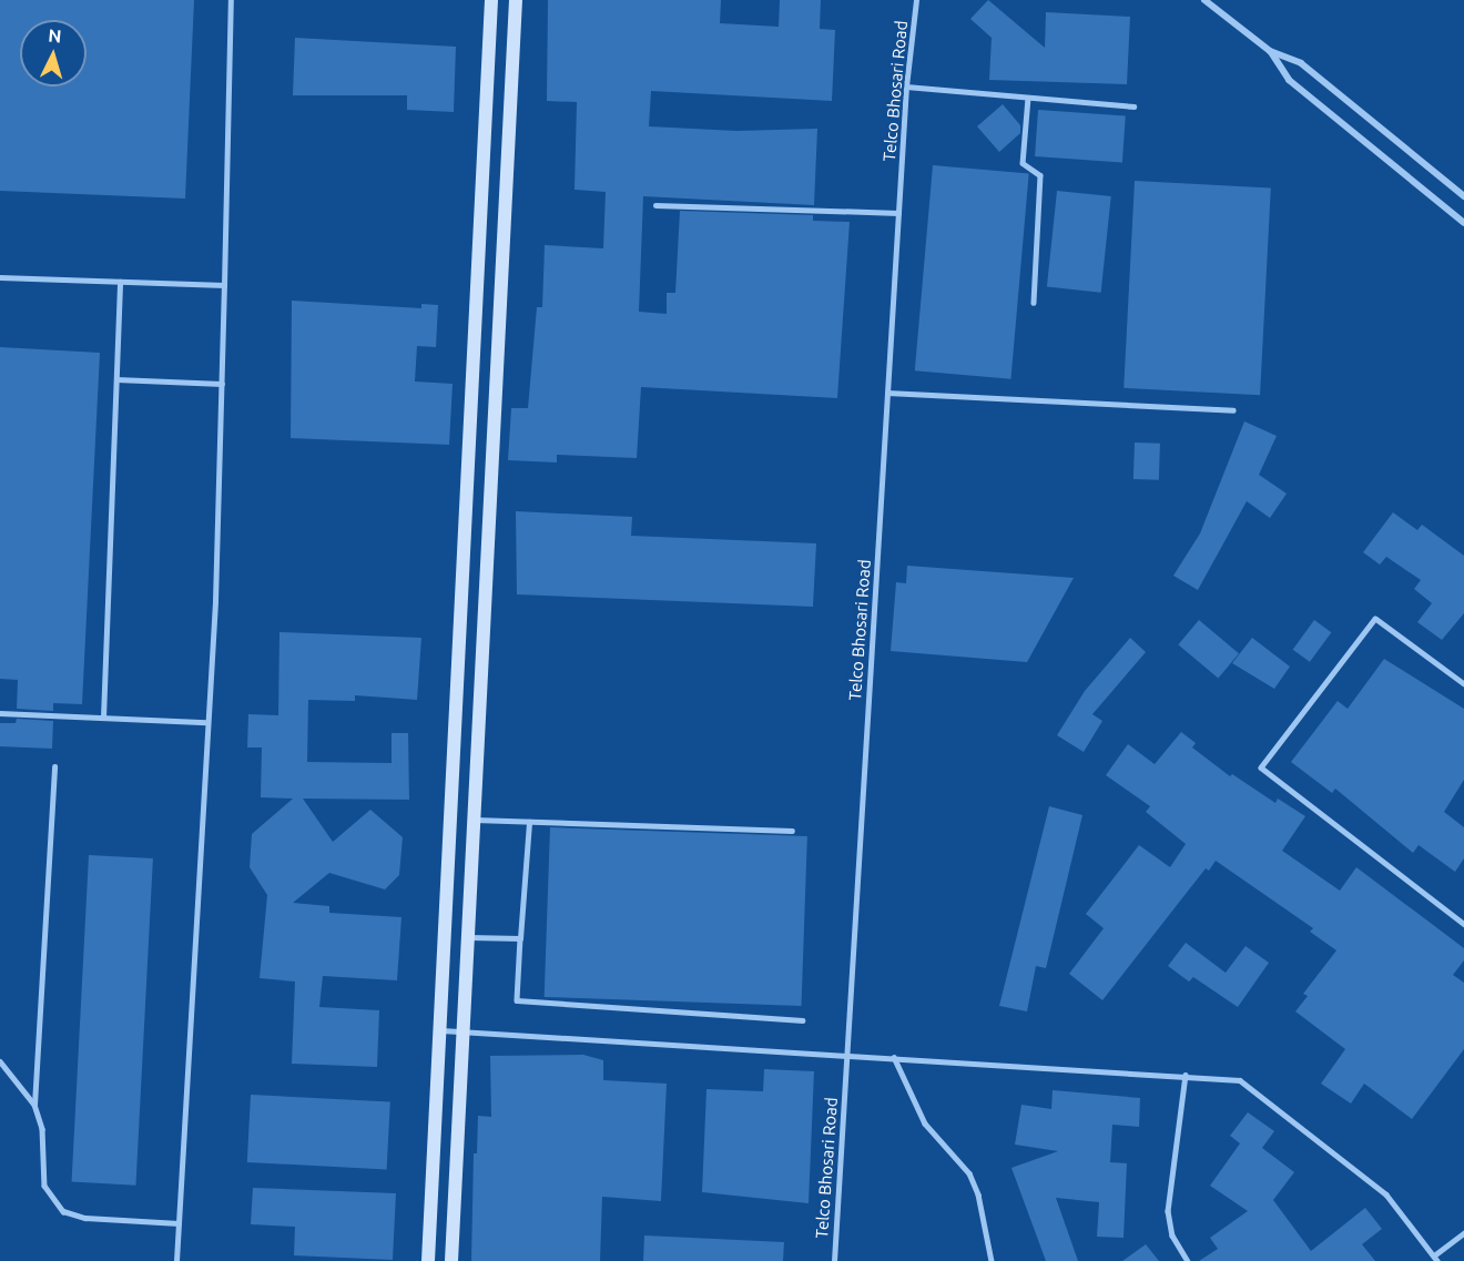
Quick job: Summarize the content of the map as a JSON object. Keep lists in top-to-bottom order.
{
  "streets": {
    "lane": ["Telco Bhosari Road"]
  },
  "north": "top"
}
